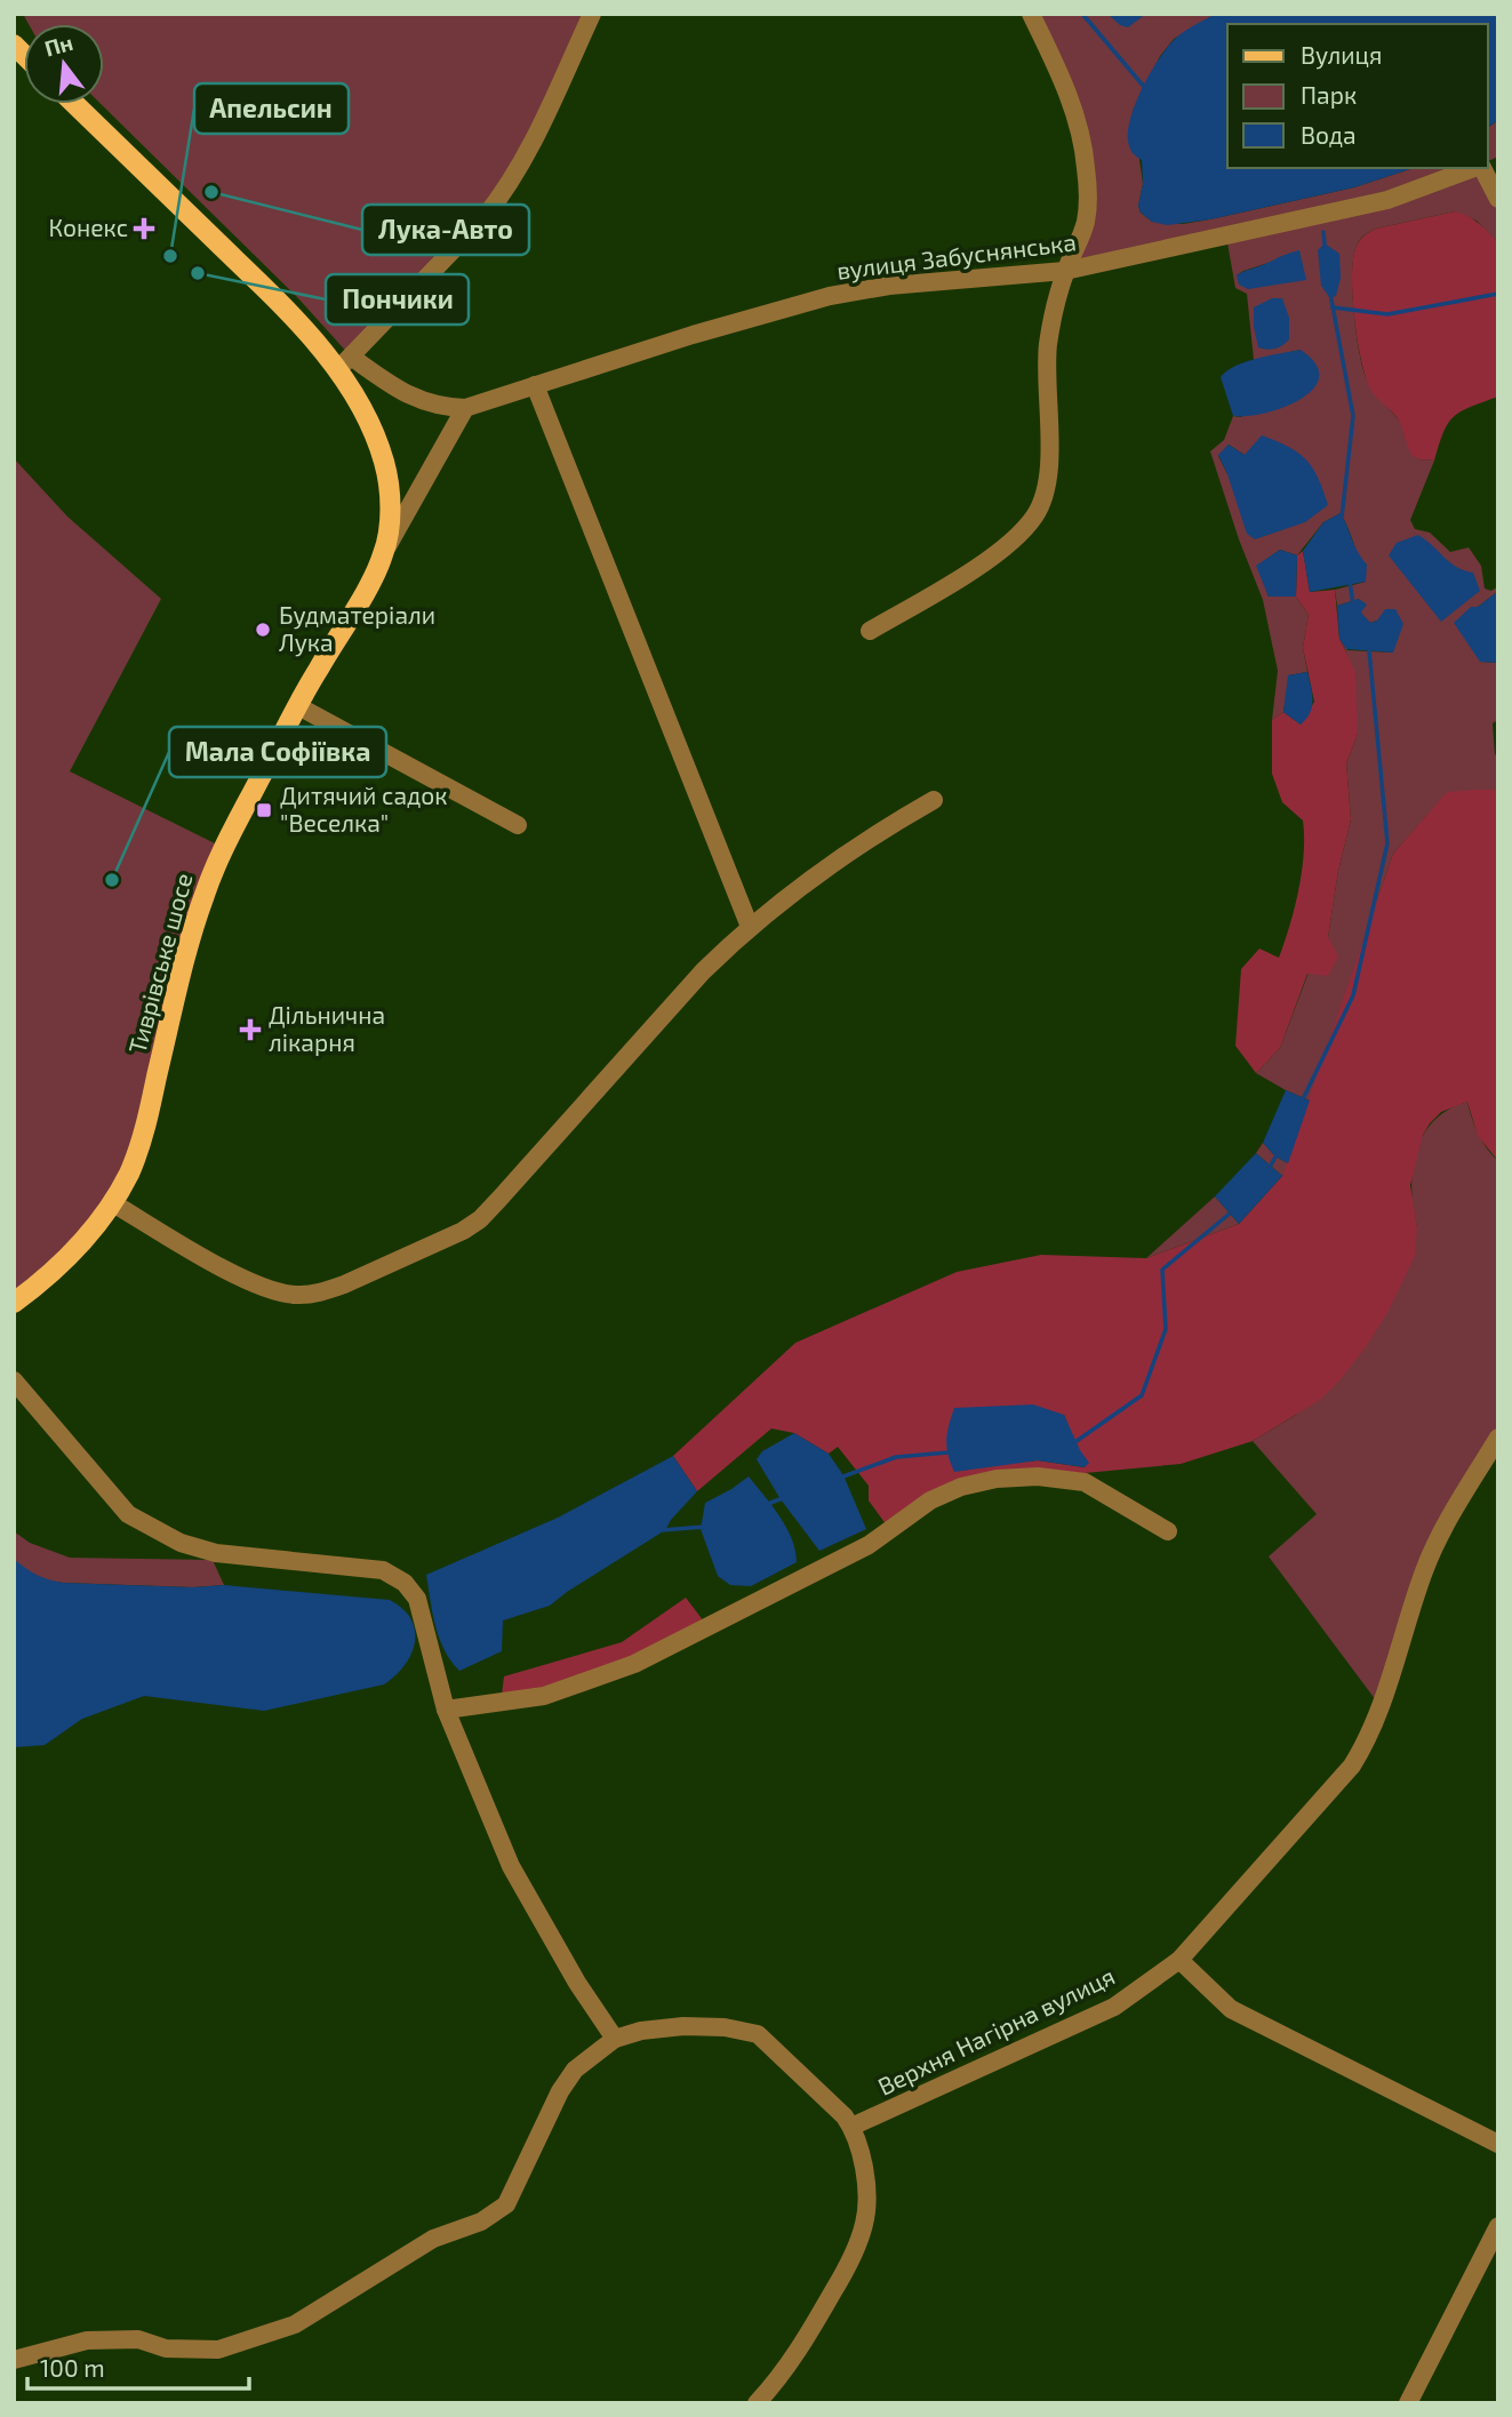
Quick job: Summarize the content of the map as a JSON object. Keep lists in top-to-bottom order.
{
  "streets": {
    "main road": ["Тиврівське шосе"],
    "street": ["вулиця Забуснянська", "Верхня Нагірна вулиця"]
  },
  "places": {
    "other": [
      "Лука-Авто",
      "Апельсин",
      "Пончики",
      "Будматеріали Лука",
      "Мала Софіївка"
    ],
    "health": ["Конекс", "Дільнична лікарня"],
    "transit": ["Дитячий садок \"Веселка\""]
  },
  "legend": ["Вулиця", "Парк", "Вода"],
  "scale_bar": "100 m",
  "north": "top"
}
